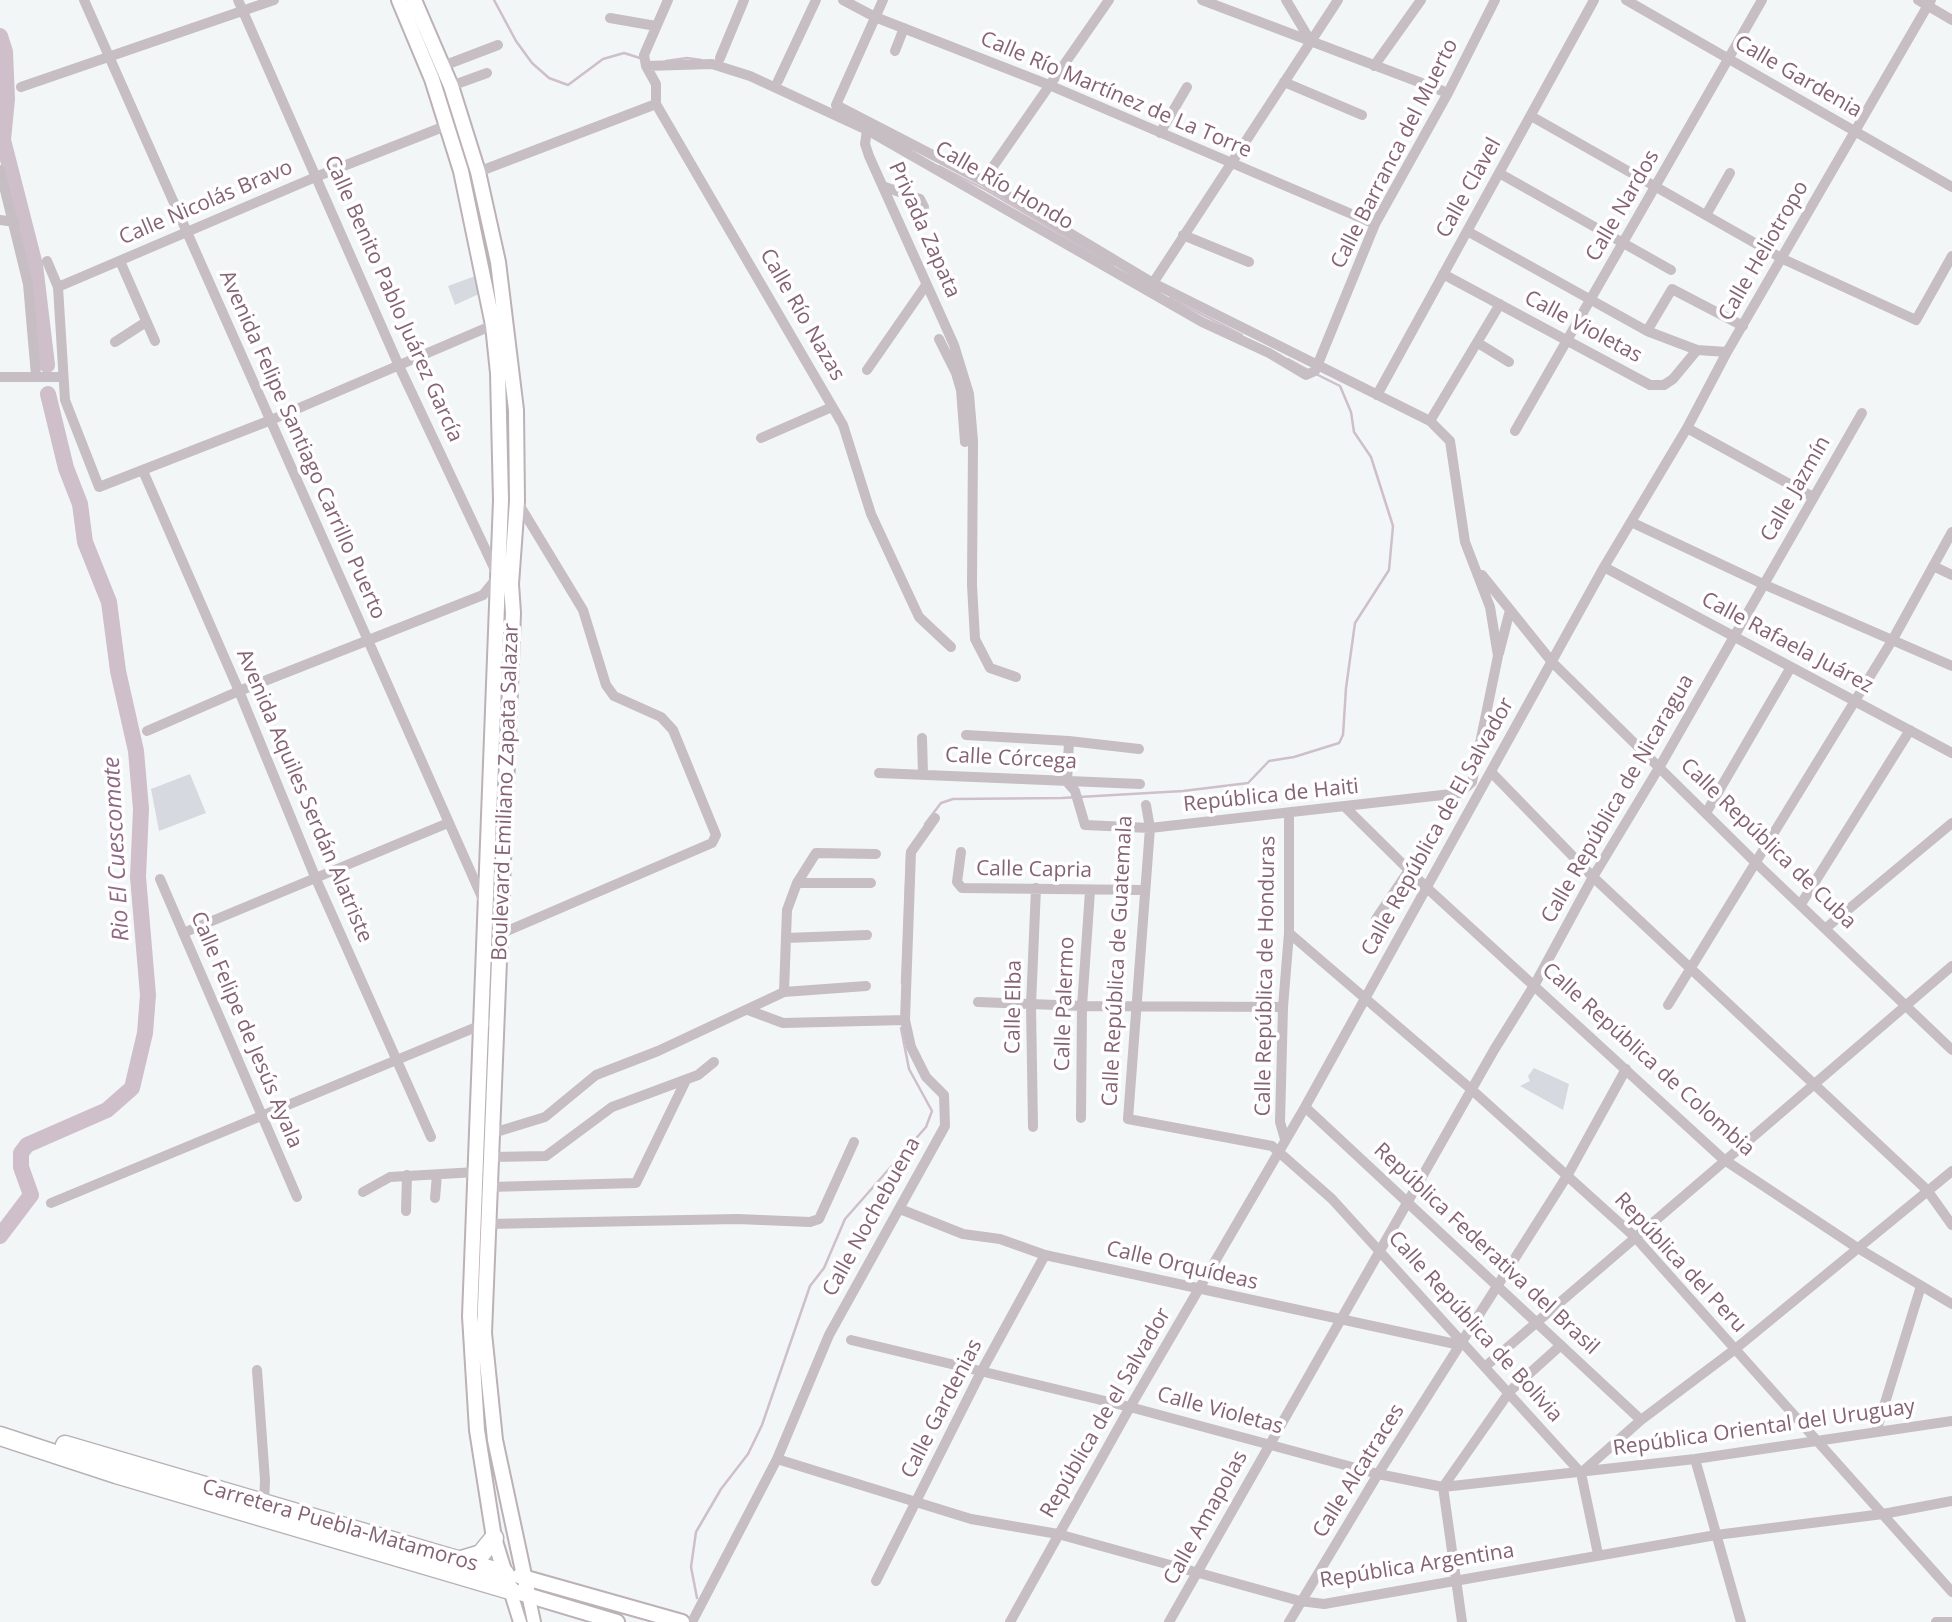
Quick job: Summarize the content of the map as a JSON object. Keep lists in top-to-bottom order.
{
  "streets": {
    "highway": ["Carretera Puebla-Matamoros"],
    "main road": ["Boulevard Emiliano Zapata Salazar"],
    "street": [
      "Calle Gardenia",
      "Calle Río Martínez de La Torre",
      "Calle Barranca del Muerto",
      "Calle Río Hondo",
      "Calle Clavel",
      "Calle Nicolás Bravo",
      "Calle Nardos",
      "Privada Zapata",
      "Calle Heliotropo",
      "Calle Benito Pablo Juárez García",
      "Calle Río Nazas",
      "Calle Violetas",
      "Avenida Felipe Santiago Carrillo Puerto",
      "Calle Jazmín",
      "Calle Rafaela Juárez",
      "Calle Córcega",
      "Avenida Aquiles Serdán Alatriste",
      "República de Haiti",
      "Calle República de Nicaragua",
      "Calle República de El Salvador",
      "Calle República de Cuba",
      "Calle Capria",
      "Calle República de Guatemala",
      "Calle República de Honduras",
      "Calle Palermo",
      "Calle Elba",
      "Calle Felipe de Jesús Ayala",
      "Calle República de Colombia",
      "Calle Nochebuena",
      "República Federativa del Brasil",
      "República del Peru",
      "Calle Orquídeas",
      "Calle República de Bolivia",
      "Calle Gardenias",
      "República de el Salvador",
      "República Oriental del Uruguay",
      "Calle Alcatraces",
      "Calle Amapolas",
      "República Argentina"
    ]
  },
  "crossings": [
    ["Calle Gardenia", "Calle Nardos"],
    ["Calle Gardenia", "Calle Heliotropo"],
    ["Calle Río Martínez de La Torre", "Calle Barranca del Muerto"],
    ["Calle Río Martínez de La Torre", "Calle Río Hondo"],
    ["Calle Barranca del Muerto", "Calle Río Hondo"],
    ["Calle Río Hondo", "Privada Zapata"],
    ["Calle Clavel", "Calle Violetas"],
    ["Calle Nicolás Bravo", "Calle Benito Pablo Juárez García"],
    ["Calle Nicolás Bravo", "Avenida Felipe Santiago Carrillo Puerto"],
    ["Calle Nicolás Bravo", "Boulevard Emiliano Zapata Salazar"],
    ["Calle Nardos", "Calle Violetas"],
    ["Calle Heliotropo", "Calle República de El Salvador"],
    ["Calle Benito Pablo Juárez García", "Boulevard Emiliano Zapata Salazar"],
    ["Calle Violetas", "Calle República de Bolivia"],
    ["Calle Violetas", "Calle Gardenias"],
    ["Calle Violetas", "República de el Salvador"],
    ["Calle Violetas", "República Oriental del Uruguay"],
    ["Calle Violetas", "Calle Alcatraces"],
    ["Calle Violetas", "Calle Amapolas"],
    ["Avenida Felipe Santiago Carrillo Puerto", "Boulevard Emiliano Zapata Salazar"],
    ["Calle Jazmín", "Calle República de Nicaragua"],
    ["Calle Rafaela Juárez", "Calle República de Nicaragua"],
    ["Calle Rafaela Juárez", "Calle República de El Salvador"],
    ["Calle Córcega", "República de Haiti"],
    ["Boulevard Emiliano Zapata Salazar", "Carretera Puebla-Matamoros"],
    ["República de Haiti", "Calle República de Guatemala"],
    ["República de Haiti", "Calle República de Honduras"],
    ["República de Haiti", "Calle República de Colombia"],
    ["Calle República de Nicaragua", "Calle República de Cuba"],
    ["Calle República de Nicaragua", "Calle República de Colombia"],
    ["Calle República de Nicaragua", "República Federativa del Brasil"],
    ["Calle República de Nicaragua", "República del Peru"],
    ["Calle República de Nicaragua", "Calle República de Bolivia"],
    ["Calle República de Nicaragua", "Calle Amapolas"],
    ["Calle República de El Salvador", "Calle República de Cuba"],
    ["Calle República de El Salvador", "Calle República de Guatemala"],
    ["Calle República de El Salvador", "Calle República de Honduras"],
    ["Calle República de El Salvador", "Calle República de Colombia"],
    ["Calle República de El Salvador", "República Federativa del Brasil"],
    ["Calle República de El Salvador", "República del Peru"],
    ["Calle República de El Salvador", "Calle República de Bolivia"],
    ["Calle República de El Salvador", "República de el Salvador"],
    ["Calle Capria", "Calle República de Guatemala"],
    ["Calle Capria", "Calle Palermo"],
    ["Calle Capria", "Calle Elba"],
    ["Calle República de Guatemala", "Calle República de Bolivia"],
    ["Calle República de Guatemala", "República de el Salvador"],
    ["Calle República de Honduras", "República del Peru"],
    ["Calle República de Colombia", "Calle Alcatraces"],
    ["Calle Nochebuena", "Calle Orquídeas"],
    ["Calle Nochebuena", "República Argentina"],
    ["República Federativa del Brasil", "Calle Alcatraces"],
    ["República del Peru", "República Oriental del Uruguay"],
    ["República del Peru", "Calle Alcatraces"],
    ["República del Peru", "República Argentina"],
    ["Calle Orquídeas", "Calle República de Bolivia"],
    ["Calle Orquídeas", "Calle Gardenias"],
    ["Calle Orquídeas", "República de el Salvador"],
    ["Calle Orquídeas", "Calle Alcatraces"],
    ["Calle Orquídeas", "Calle Amapolas"],
    ["Calle República de Bolivia", "República de el Salvador"],
    ["Calle República de Bolivia", "República Oriental del Uruguay"],
    ["Calle República de Bolivia", "Calle Alcatraces"],
    ["Calle República de Bolivia", "Calle Amapolas"],
    ["Calle República de Bolivia", "República Argentina"],
    ["Calle Gardenias", "República Argentina"],
    ["República de el Salvador", "República Argentina"],
    ["Calle Alcatraces", "República Argentina"],
    ["Calle Amapolas", "República Argentina"]
  ],
  "water": ["Rio El Cuescomate"]
}
